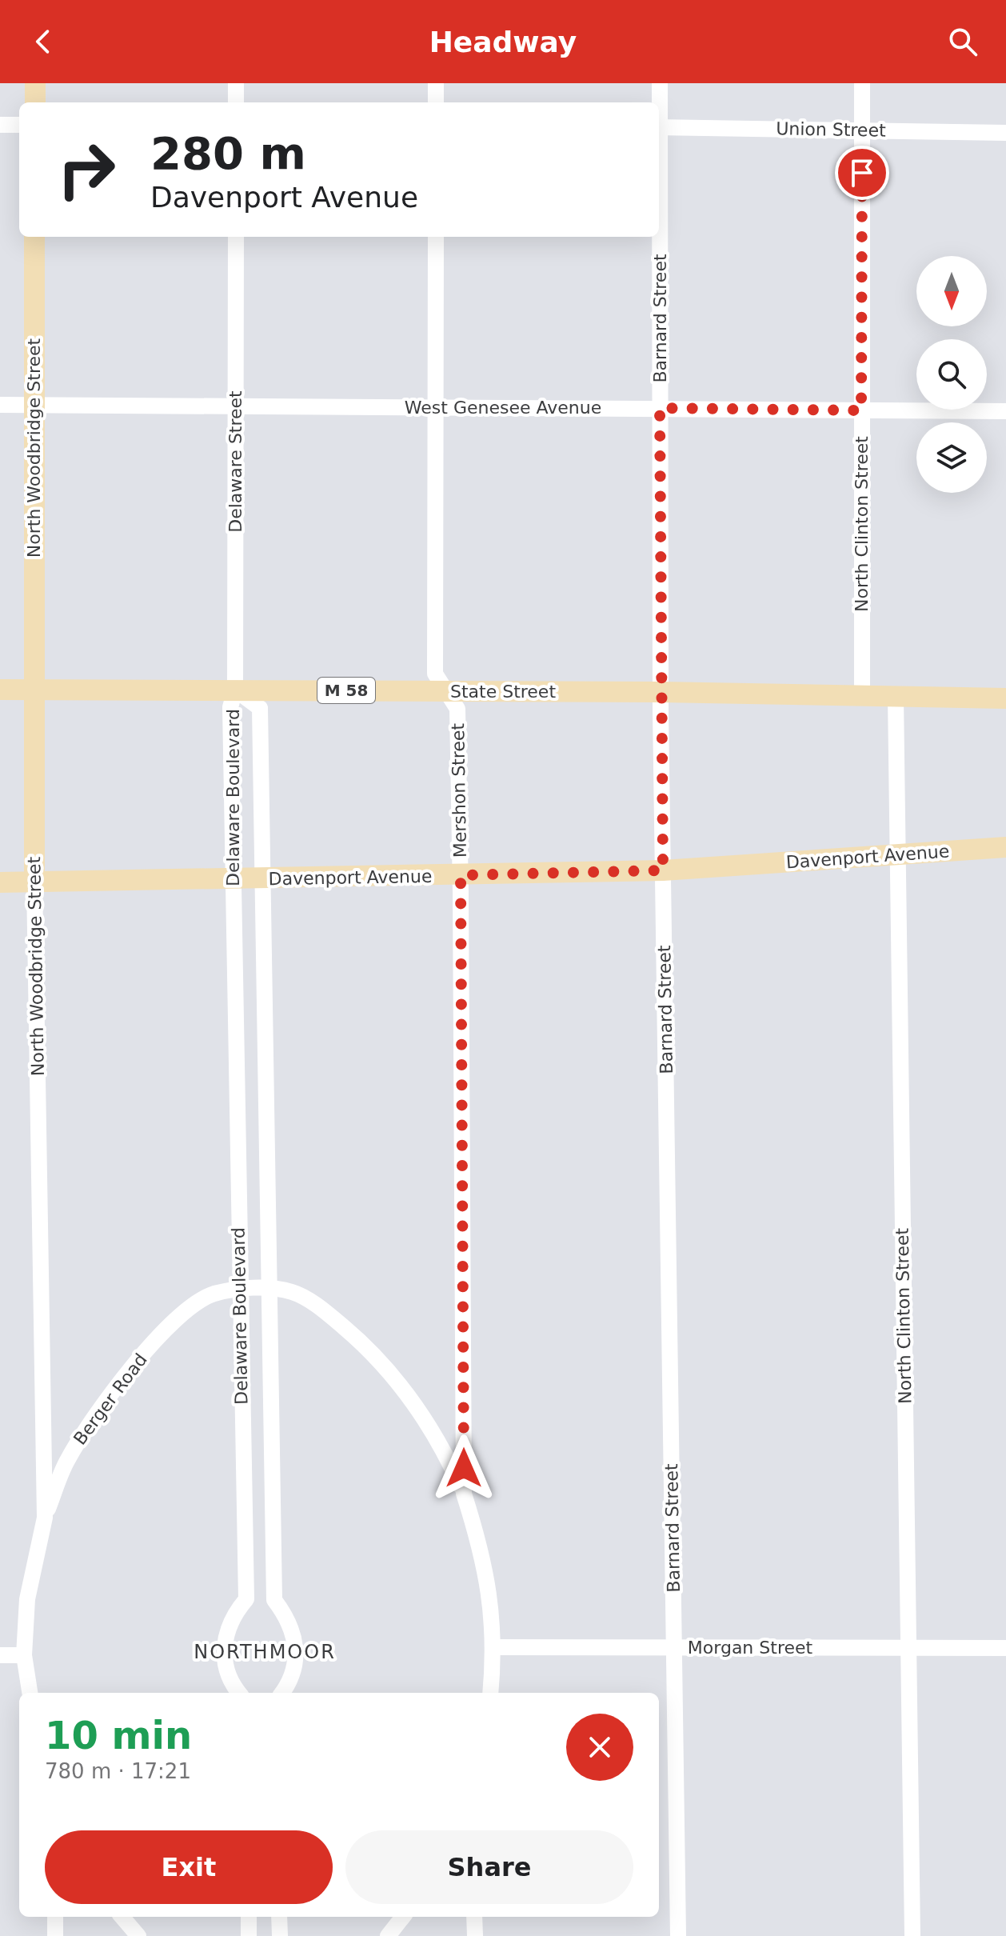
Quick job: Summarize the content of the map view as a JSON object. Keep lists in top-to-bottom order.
{
  "streets": {
    "main road": [
      "North Woodbridge Street",
      "M 58",
      "State Street",
      "Davenport Avenue"
    ],
    "street": [
      "Union Street",
      "Barnard Street",
      "West Genesee Avenue",
      "Delaware Street",
      "North Clinton Street",
      "Mershon Street",
      "Delaware Boulevard",
      "Berger Road",
      "Morgan Street"
    ]
  },
  "crossings": [
    ["Union Street", "North Clinton Street"],
    ["Barnard Street", "West Genesee Avenue"],
    ["Barnard Street", "State Street"],
    ["Barnard Street", "Davenport Avenue"],
    ["Barnard Street", "Morgan Street"],
    ["West Genesee Avenue", "North Woodbridge Street"],
    ["West Genesee Avenue", "Delaware Street"],
    ["West Genesee Avenue", "North Clinton Street"],
    ["West Genesee Avenue", "Mershon Street"],
    ["North Woodbridge Street", "State Street"],
    ["North Woodbridge Street", "Davenport Avenue"],
    ["North Woodbridge Street", "Berger Road"],
    ["Delaware Street", "State Street"],
    ["Delaware Street", "Delaware Boulevard"],
    ["North Clinton Street", "State Street"],
    ["North Clinton Street", "Davenport Avenue"],
    ["North Clinton Street", "Morgan Street"],
    ["State Street", "Mershon Street"],
    ["State Street", "Delaware Boulevard"],
    ["Mershon Street", "Davenport Avenue"],
    ["Mershon Street", "Berger Road"],
    ["Mershon Street", "Morgan Street"],
    ["Delaware Boulevard", "Davenport Avenue"],
    ["Delaware Boulevard", "Berger Road"]
  ],
  "districts": ["NORTHMOOR"],
  "north": "bottom",
  "page": {
    "header": "Headway",
    "turn": ["280 m", "Davenport Avenue"],
    "heading": ["10 min", "780 m · 17:21"],
    "buttons": ["Exit", "Share"]
  }
}
